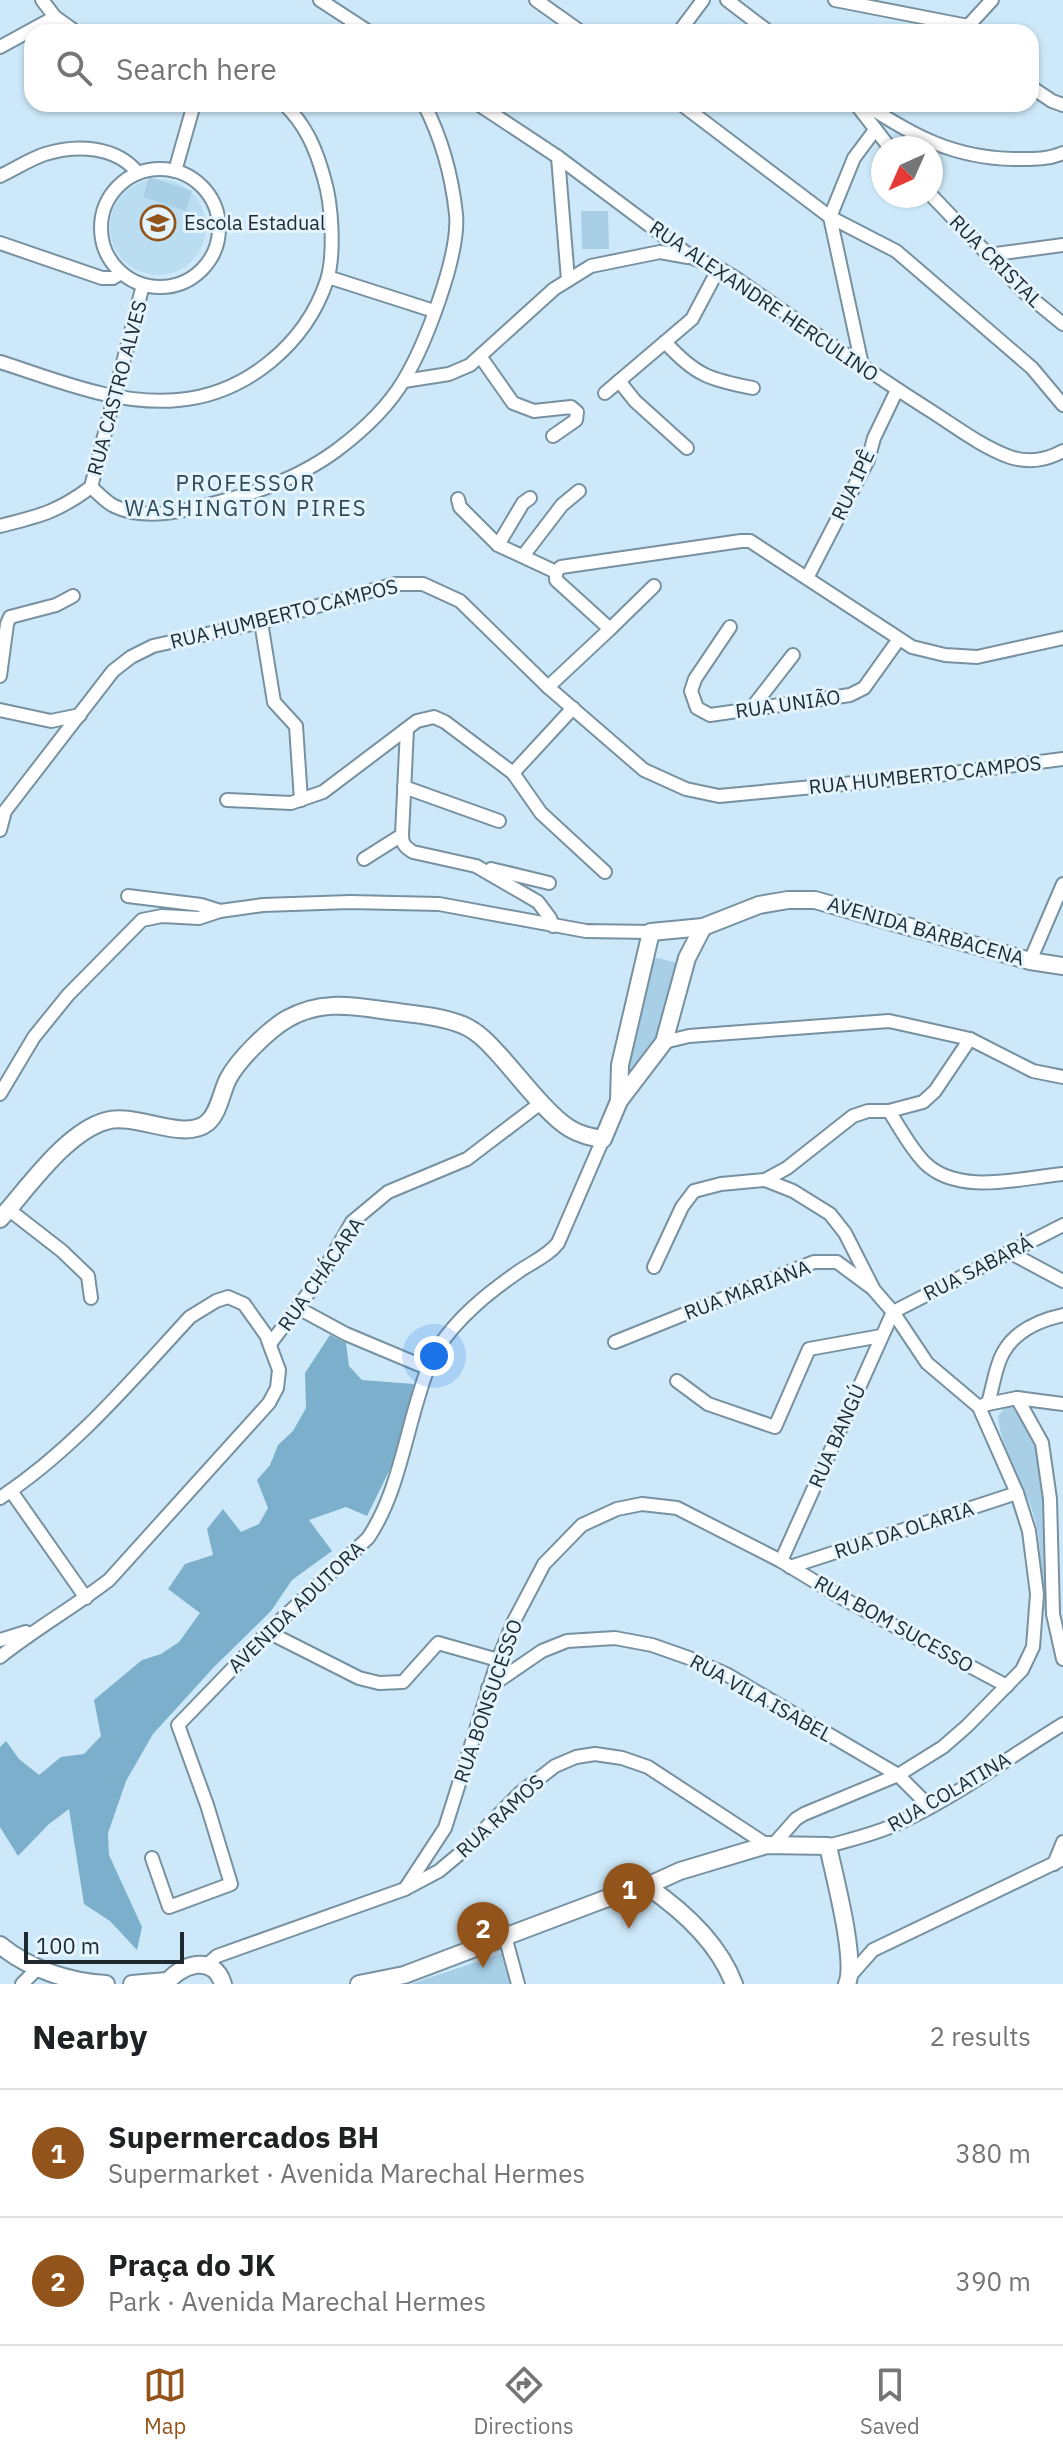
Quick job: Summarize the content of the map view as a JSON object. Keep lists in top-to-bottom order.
{
  "streets": {
    "street": [
      "RUA CRISTAL",
      "RUA ALEXANDRE HERCULINO",
      "RUA CASTRO ALVES",
      "RUA IPÊ",
      "RUA HUMBERTO CAMPOS",
      "RUA UNIÃO",
      "AVENIDA BARBACENA",
      "RUA SABARÁ",
      "RUA CHÁCARA",
      "RUA MARIANA",
      "RUA BANGÚ",
      "RUA DA OLARIA",
      "AVENIDA ADUTORA",
      "RUA BOM SUCESSO",
      "RUA VILA ISABEL",
      "RUA BONSUCESSO",
      "RUA COLATINA",
      "RUA RAMOS"
    ]
  },
  "crossings": [
    ["RUA ALEXANDRE HERCULINO", "RUA IPÊ"],
    ["RUA SABARÁ", "RUA BANGÚ"],
    ["RUA BANGÚ", "RUA DA OLARIA"],
    ["RUA BANGÚ", "RUA BOM SUCESSO"],
    ["RUA BANGÚ", "RUA BONSUCESSO"],
    ["RUA DA OLARIA", "RUA BOM SUCESSO"],
    ["RUA DA OLARIA", "RUA BONSUCESSO"],
    ["RUA BOM SUCESSO", "RUA BONSUCESSO"],
    ["RUA VILA ISABEL", "RUA BONSUCESSO"],
    ["RUA VILA ISABEL", "RUA COLATINA"],
    ["RUA BONSUCESSO", "RUA RAMOS"]
  ],
  "districts": ["PROFESSOR WASHINGTON PIRES"],
  "places": {
    "school or university": ["Escola Estadual"]
  },
  "scale_bar": "100 m",
  "north": "bottom left",
  "page": {
    "search": "Search here",
    "pins": ["1", "2"],
    "scale": "100 m",
    "heading": ["Nearby", "2 results"],
    "list": [
      {
        "mark": "1",
        "name": "Supermercados BH",
        "note": "Supermarket · Avenida Marechal Hermes",
        "value": "380 m"
      },
      {
        "mark": "2",
        "name": "Praça do JK",
        "note": "Park · Avenida Marechal Hermes",
        "value": "390 m"
      }
    ],
    "nav": ["Map", "Directions", "Saved"]
  }
}
